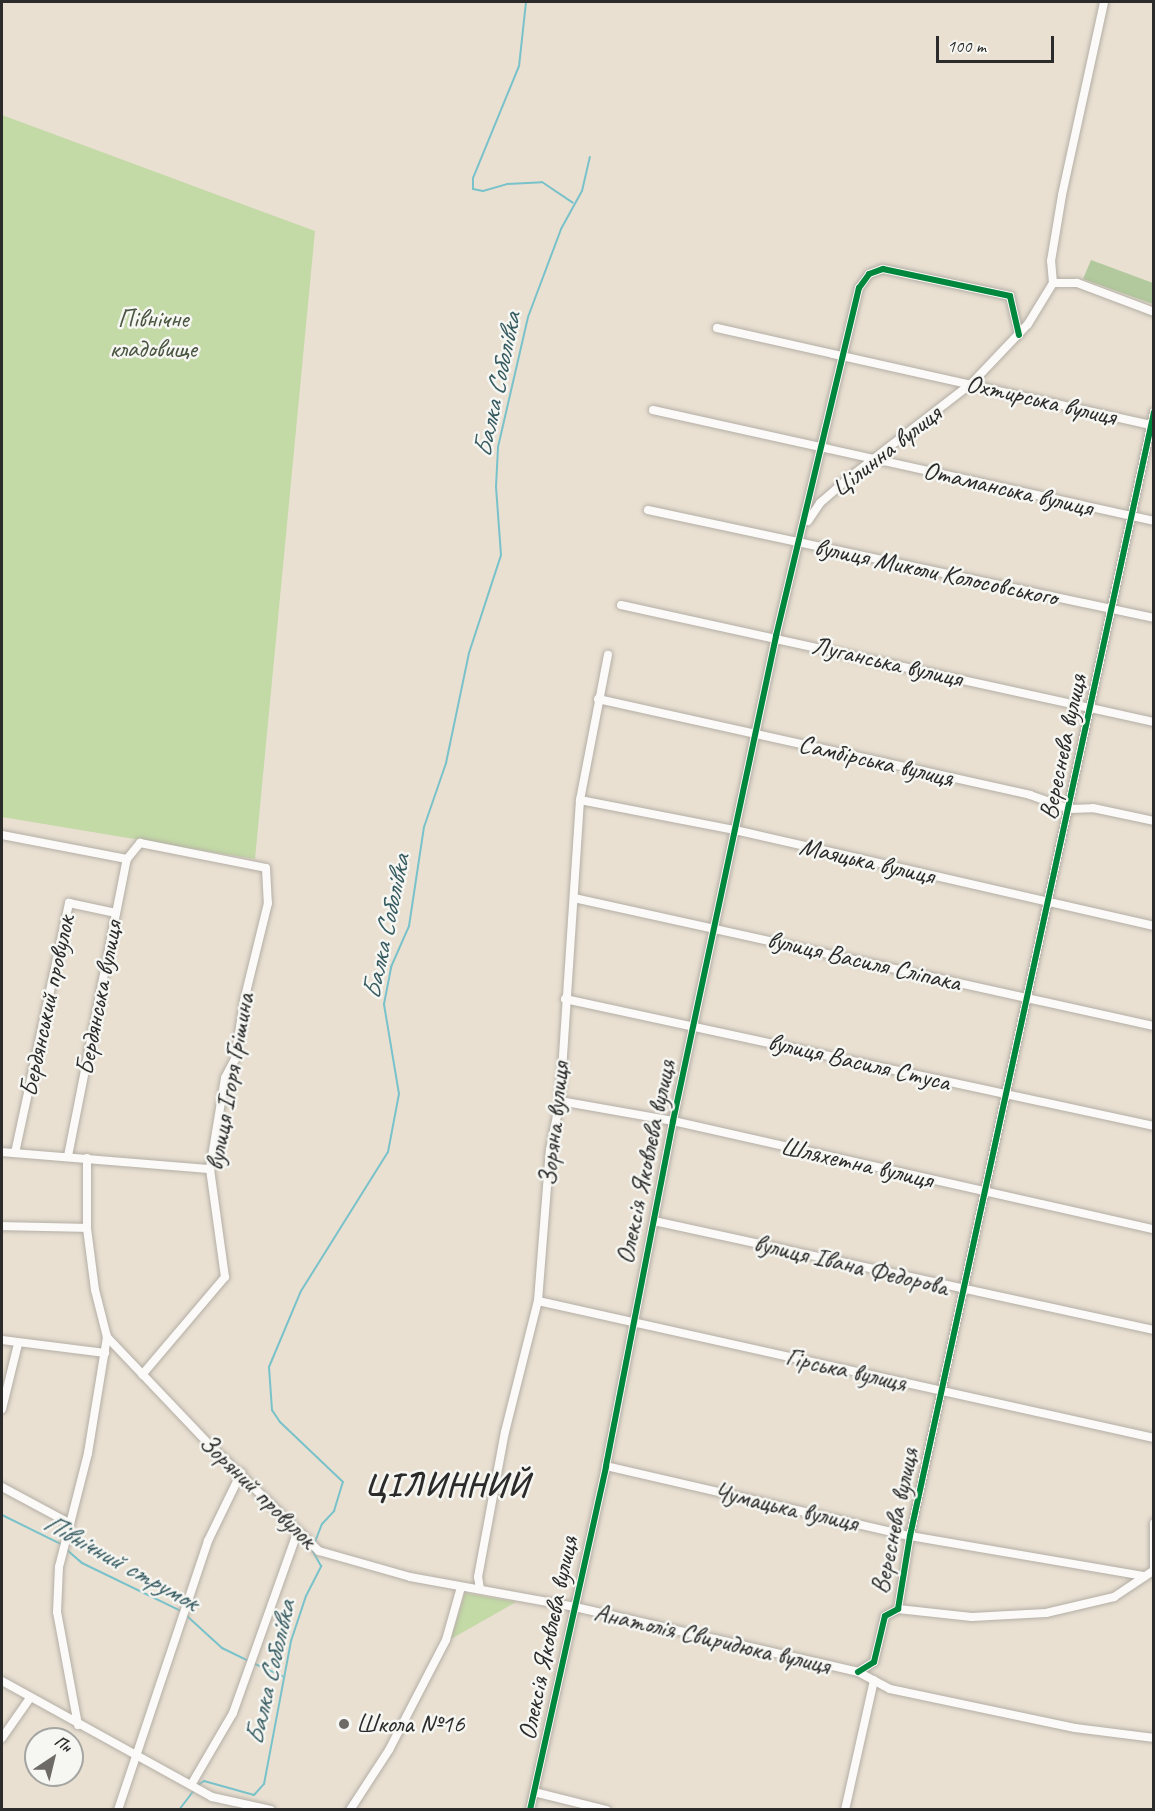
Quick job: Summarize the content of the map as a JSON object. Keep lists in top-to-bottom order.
{
  "streets": {
    "street": [
      "Охтирська вулиця",
      "Цілинна вулиця",
      "Отаманська вулиця",
      "вулиця Миколи Колосовського",
      "Луганська вулиця",
      "Вереснева вулиця",
      "Самбірська вулиця",
      "Маяцька вулиця",
      "вулиця Василя Сліпака",
      "Бердянська вулиця",
      "Бердянський провулок",
      "вулиця Василя Стуса",
      "вулиця Ігоря Грішина",
      "Зоряна вулиця",
      "Олексія Яковлєва вулиця",
      "Шляхетна вулиця",
      "вулиця Івана Федорова",
      "Гірська вулиця",
      "Зоряний провулок",
      "Чумацька вулиця",
      "Анатолія Свиридюка вулиця"
    ]
  },
  "crossings": [
    ["Охтирська вулиця", "Цілинна вулиця"],
    ["Охтирська вулиця", "Вереснева вулиця"],
    ["Цілинна вулиця", "Отаманська вулиця"],
    ["Цілинна вулиця", "Олексія Яковлєва вулиця"],
    ["Отаманська вулиця", "Вереснева вулиця"],
    ["вулиця Миколи Колосовського", "Вереснева вулиця"],
    ["вулиця Миколи Колосовського", "Олексія Яковлєва вулиця"],
    ["Луганська вулиця", "Вереснева вулиця"],
    ["Луганська вулиця", "Олексія Яковлєва вулиця"],
    ["Вереснева вулиця", "Самбірська вулиця"],
    ["Вереснева вулиця", "Маяцька вулиця"],
    ["Вереснева вулиця", "вулиця Василя Сліпака"],
    ["Вереснева вулиця", "вулиця Василя Стуса"],
    ["Вереснева вулиця", "Шляхетна вулиця"],
    ["Вереснева вулиця", "вулиця Івана Федорова"],
    ["Вереснева вулиця", "Гірська вулиця"],
    ["Вереснева вулиця", "Чумацька вулиця"],
    ["Вереснева вулиця", "Анатолія Свиридюка вулиця"],
    ["Самбірська вулиця", "Зоряна вулиця"],
    ["Самбірська вулиця", "Олексія Яковлєва вулиця"],
    ["Маяцька вулиця", "Зоряна вулиця"],
    ["Маяцька вулиця", "Олексія Яковлєва вулиця"],
    ["вулиця Василя Сліпака", "Зоряна вулиця"],
    ["вулиця Василя Сліпака", "Олексія Яковлєва вулиця"],
    ["Бердянська вулиця", "Бердянський провулок"],
    ["Бердянська вулиця", "вулиця Ігоря Грішина"],
    ["вулиця Василя Стуса", "Зоряна вулиця"],
    ["вулиця Василя Стуса", "Олексія Яковлєва вулиця"],
    ["вулиця Ігоря Грішина", "Зоряний провулок"],
    ["Зоряна вулиця", "Шляхетна вулиця"],
    ["Зоряна вулиця", "Гірська вулиця"],
    ["Зоряна вулиця", "Зоряний провулок"],
    ["Зоряна вулиця", "Анатолія Свиридюка вулиця"],
    ["Олексія Яковлєва вулиця", "Шляхетна вулиця"],
    ["Олексія Яковлєва вулиця", "вулиця Івана Федорова"],
    ["Олексія Яковлєва вулиця", "Гірська вулиця"],
    ["Олексія Яковлєва вулиця", "Чумацька вулиця"],
    ["Олексія Яковлєва вулиця", "Анатолія Свиридюка вулиця"],
    ["Зоряний провулок", "Анатолія Свиридюка вулиця"]
  ],
  "districts": ["ЦІЛИННИЙ"],
  "water": ["Балка Соболівка", "Північний струмок"],
  "parks": ["Північне кладовище"],
  "places": ["Школа №16"],
  "scale_bar": "100 m",
  "north": "top right"
}
